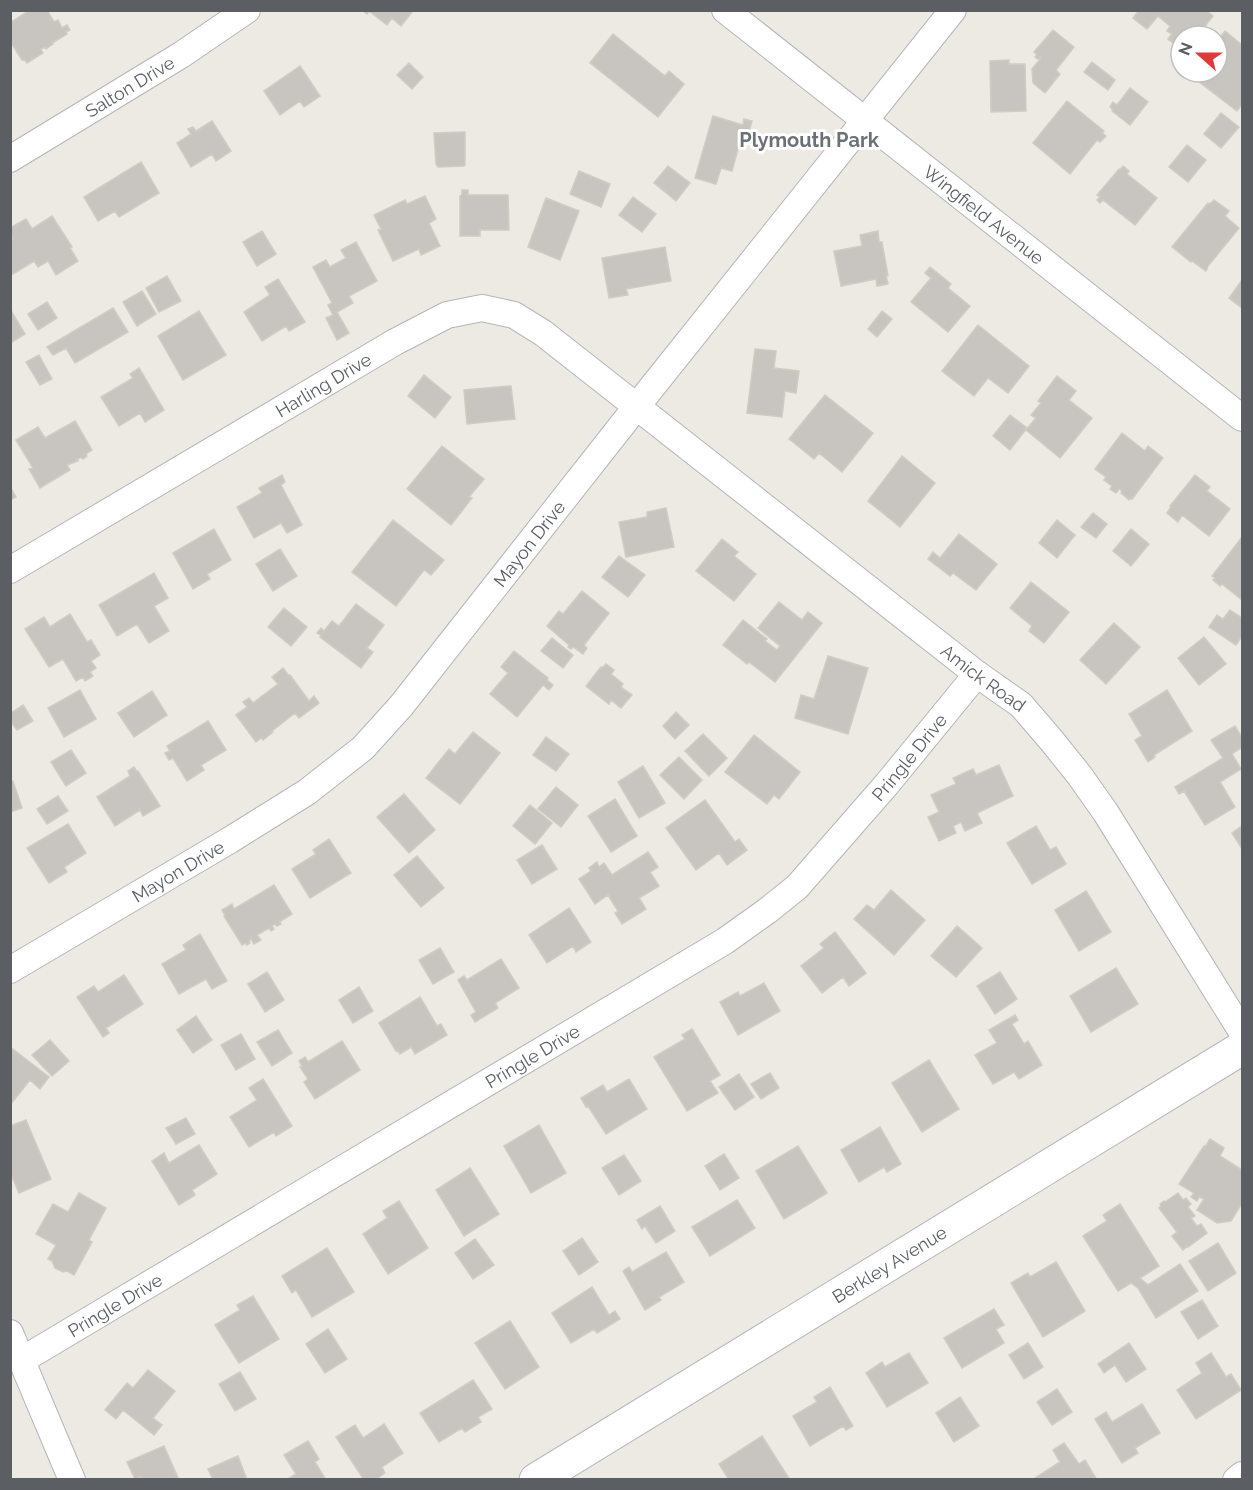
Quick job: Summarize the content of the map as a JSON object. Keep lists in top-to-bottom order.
{
  "streets": {
    "street": [
      "Salton Drive",
      "Wingfield Avenue",
      "Harling Drive",
      "Mayon Drive",
      "Amick Road",
      "Pringle Drive",
      "Berkley Avenue"
    ]
  },
  "crossings": [
    ["Wingfield Avenue", "Mayon Drive"],
    ["Harling Drive", "Mayon Drive"],
    ["Harling Drive", "Amick Road"],
    ["Mayon Drive", "Amick Road"],
    ["Amick Road", "Pringle Drive"]
  ],
  "districts": ["Plymouth Park"],
  "north": "left"
}
